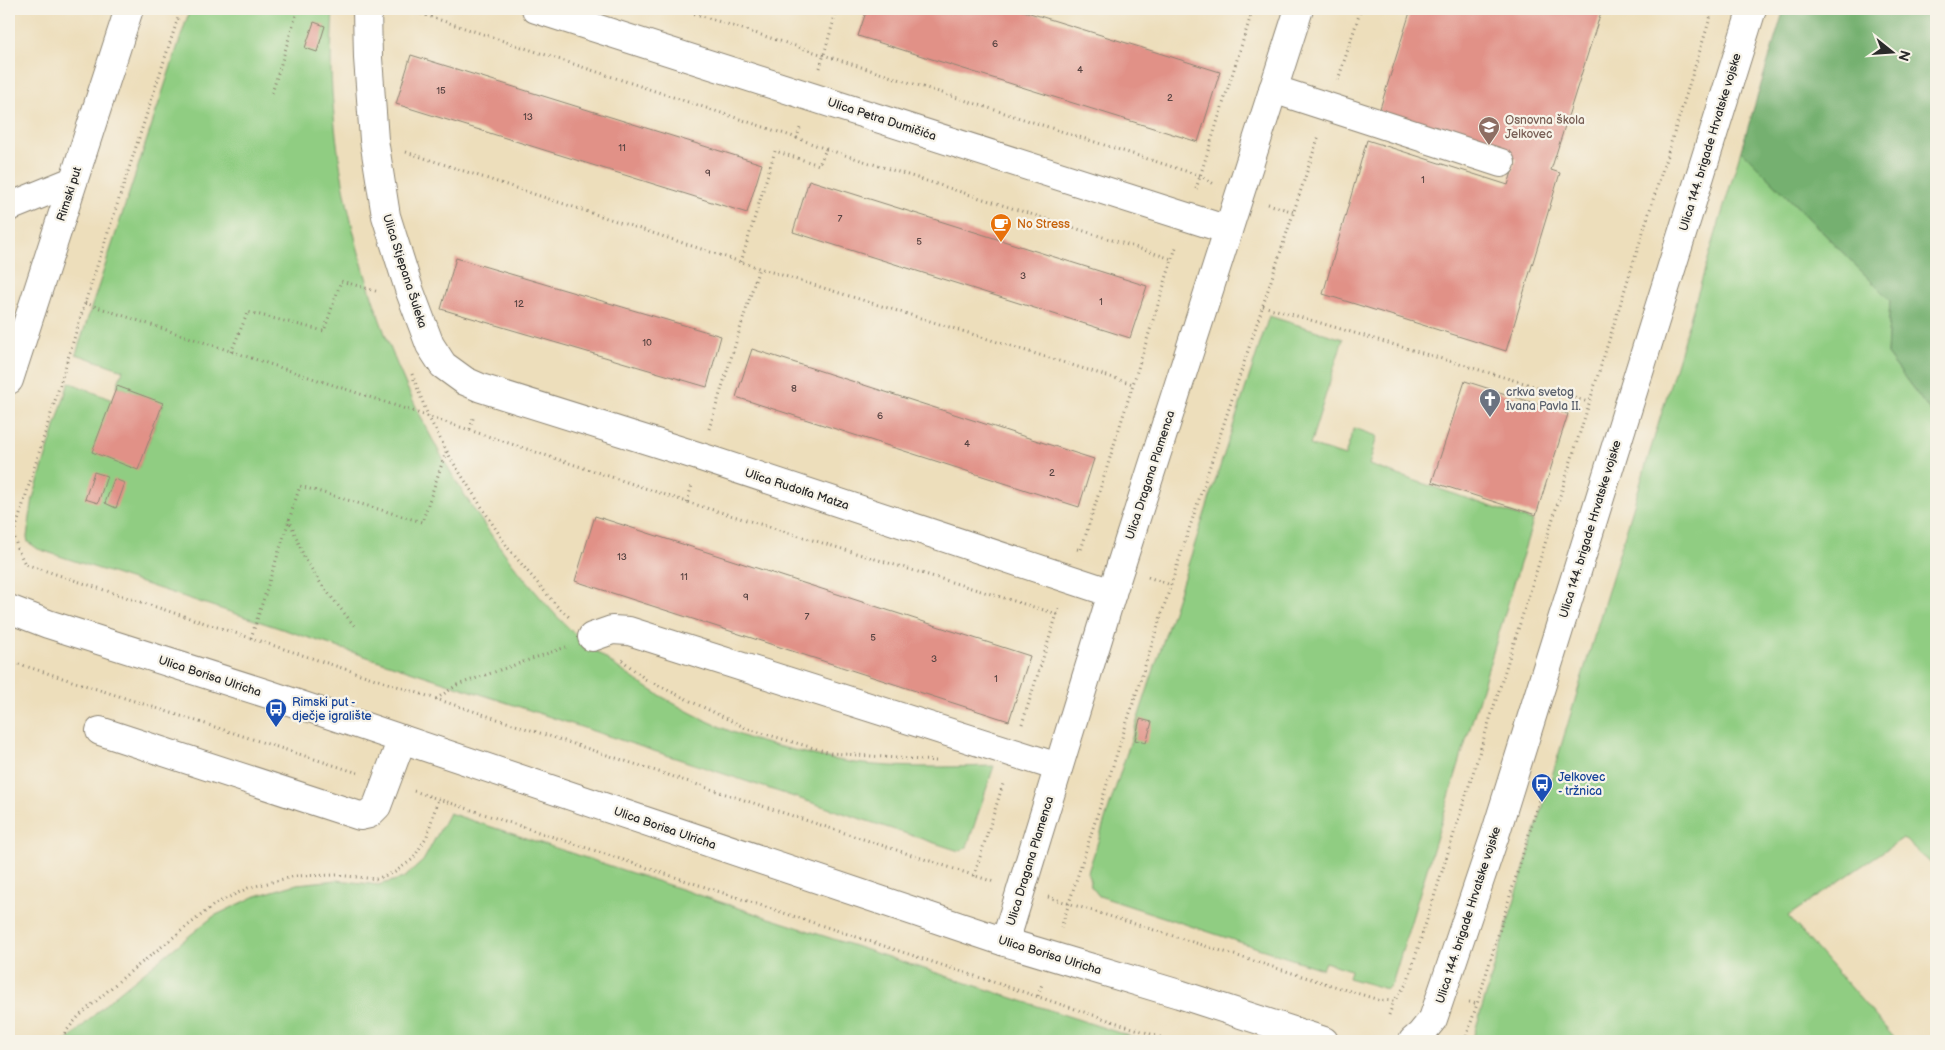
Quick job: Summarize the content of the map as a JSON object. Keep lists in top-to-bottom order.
{
  "streets": {
    "street": [
      "Ulica Petra Dumičića",
      "Ulica 144. brigade Hrvatske vojske",
      "Rimski put",
      "Ulica Stjepana Šuleka",
      "Ulica Dragana Plamenca",
      "Ulica Rudolfa Matza",
      "Ulica Borisa Ulricha"
    ]
  },
  "crossings": [
    ["Ulica Petra Dumičića", "Ulica Dragana Plamenca"],
    ["Ulica Stjepana Šuleka", "Ulica Rudolfa Matza"],
    ["Ulica Dragana Plamenca", "Ulica Rudolfa Matza"],
    ["Ulica Dragana Plamenca", "Ulica Borisa Ulricha"]
  ],
  "places": {
    "school or university": ["Osnovna škola Jelkovec"],
    "cafe": ["No Stress"],
    "church": ["crkva svetog Ivana Pavla II."],
    "bus stop": ["Rimski put - dječje igralište", "Jelkovec - tržnica"]
  },
  "house_numbers": [
    "6",
    "4",
    "15",
    "2",
    "13",
    "11",
    "9",
    "1",
    "7",
    "5",
    "3",
    "1",
    "12",
    "10",
    "8",
    "6",
    "4",
    "2",
    "13",
    "11",
    "9",
    "7",
    "5",
    "3",
    "1"
  ],
  "north": "right"
}
